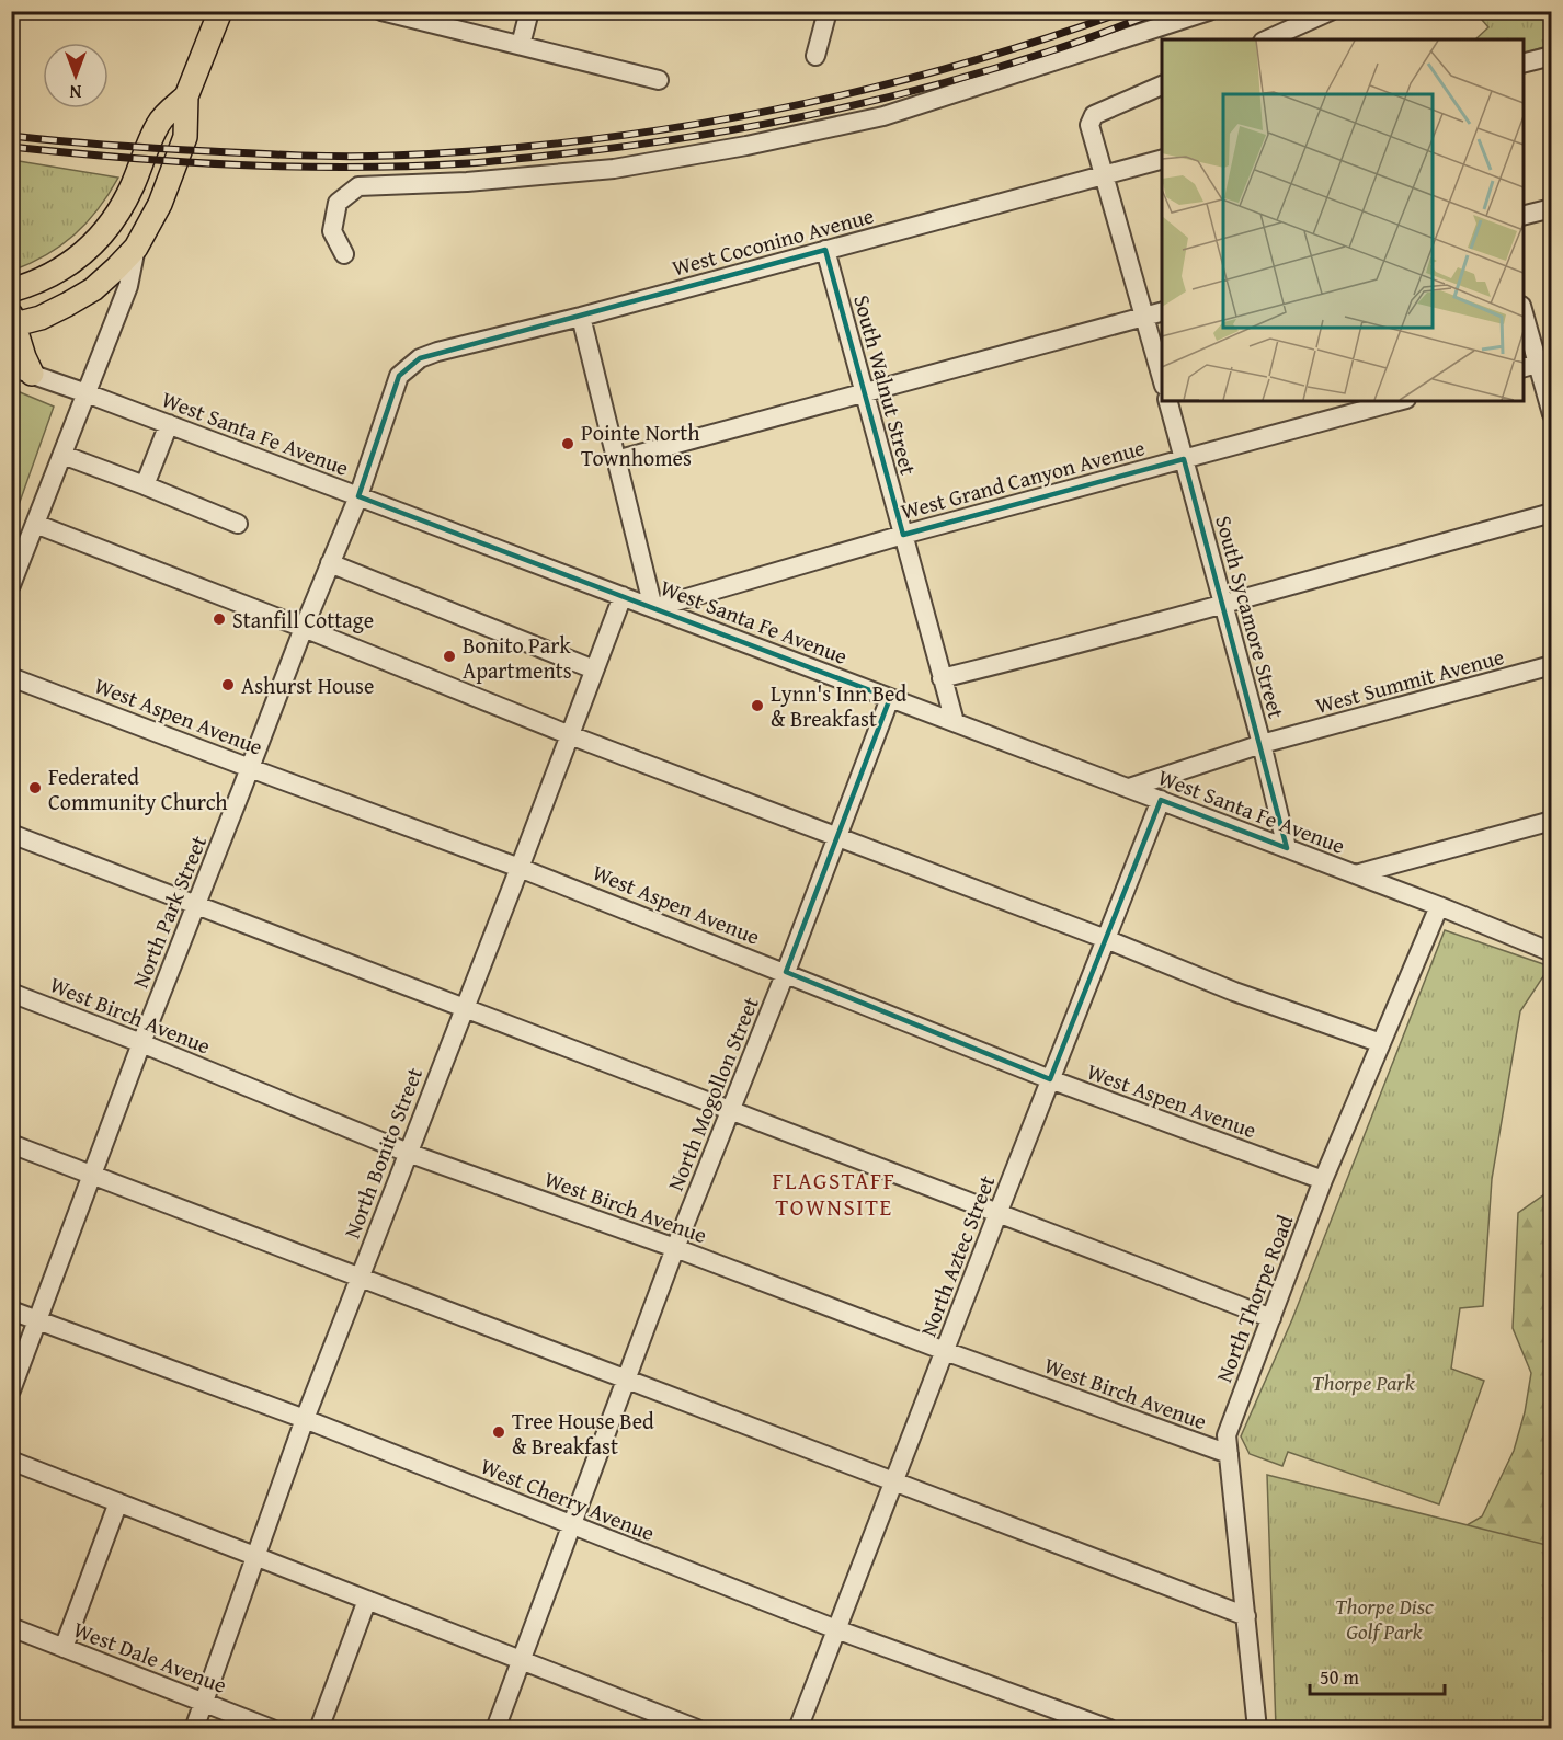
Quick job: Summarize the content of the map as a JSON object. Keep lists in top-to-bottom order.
{
  "streets": {
    "street": [
      "West Coconino Avenue",
      "South Walnut Street",
      "West Santa Fe Avenue",
      "West Grand Canyon Avenue",
      "South Sycamore Street",
      "West Summit Avenue",
      "West Aspen Avenue",
      "North Park Street",
      "West Birch Avenue",
      "North Mogollon Street",
      "North Bonito Street",
      "North Aztec Street",
      "North Thorpe Road",
      "West Cherry Avenue",
      "West Dale Avenue"
    ]
  },
  "crossings": [
    ["West Coconino Avenue", "South Walnut Street"],
    ["West Coconino Avenue", "North Park Street"],
    ["South Walnut Street", "West Santa Fe Avenue"],
    ["South Walnut Street", "West Grand Canyon Avenue"],
    ["West Santa Fe Avenue", "West Grand Canyon Avenue"],
    ["West Santa Fe Avenue", "South Sycamore Street"],
    ["West Santa Fe Avenue", "West Summit Avenue"],
    ["West Santa Fe Avenue", "North Park Street"],
    ["West Santa Fe Avenue", "North Mogollon Street"],
    ["West Santa Fe Avenue", "North Bonito Street"],
    ["West Santa Fe Avenue", "North Aztec Street"],
    ["West Santa Fe Avenue", "North Thorpe Road"],
    ["West Grand Canyon Avenue", "South Sycamore Street"],
    ["South Sycamore Street", "West Summit Avenue"],
    ["West Aspen Avenue", "North Park Street"],
    ["West Aspen Avenue", "North Mogollon Street"],
    ["West Aspen Avenue", "North Bonito Street"],
    ["West Aspen Avenue", "North Aztec Street"],
    ["West Aspen Avenue", "North Thorpe Road"],
    ["North Park Street", "West Birch Avenue"],
    ["North Park Street", "West Cherry Avenue"],
    ["West Birch Avenue", "North Mogollon Street"],
    ["West Birch Avenue", "North Bonito Street"],
    ["West Birch Avenue", "North Aztec Street"],
    ["West Birch Avenue", "North Thorpe Road"],
    ["North Mogollon Street", "West Cherry Avenue"],
    ["North Bonito Street", "West Cherry Avenue"],
    ["North Bonito Street", "West Dale Avenue"],
    ["North Aztec Street", "West Cherry Avenue"]
  ],
  "districts": ["FLAGSTAFF TOWNSITE"],
  "parks": ["Thorpe Park", "Thorpe Disc Golf Park"],
  "places": [
    "Pointe North Townhomes",
    "Stanfill Cottage",
    "Bonito Park Apartments",
    "Ashurst House",
    "Lynn's Inn Bed & Breakfast",
    "Federated Community Church",
    "Tree House Bed & Breakfast"
  ],
  "scale_bar": "50 m",
  "north": "bottom"
}
